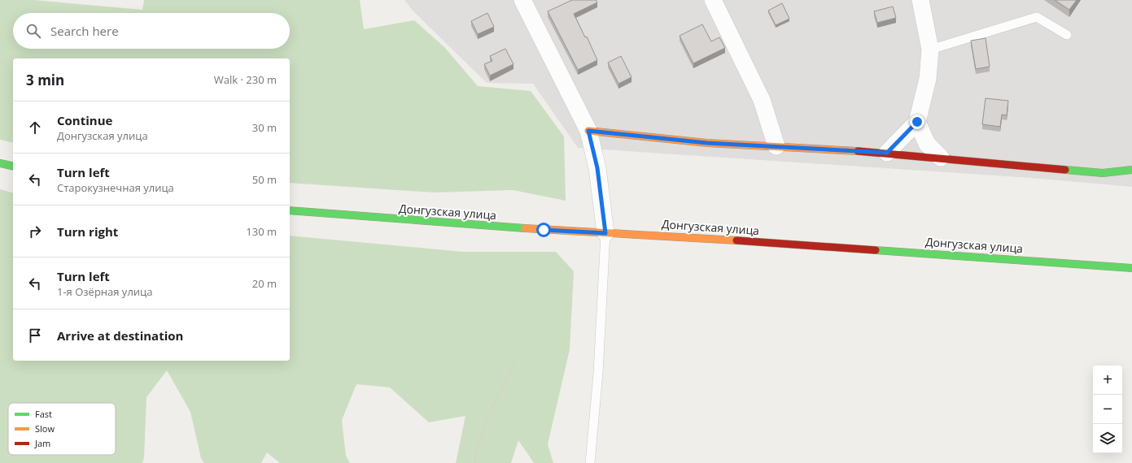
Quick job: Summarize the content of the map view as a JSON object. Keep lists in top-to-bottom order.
{
  "streets": {
    "main road": ["Донгузская улица"]
  },
  "legend": ["Fast", "Slow", "Jam"],
  "page": {
    "search": "Search here",
    "heading": ["3 min", "Walk · 230 m"],
    "list": [
      ["Continue", "Донгузская улица", "30 m"],
      ["Turn left", "Старокузнечная улица", "50 m"],
      ["Turn right", "130 m"],
      ["Turn left", "1-я Озёрная улица", "20 m"],
      "Arrive at destination"
    ],
    "map_buttons": ["+", "−"]
  }
}
